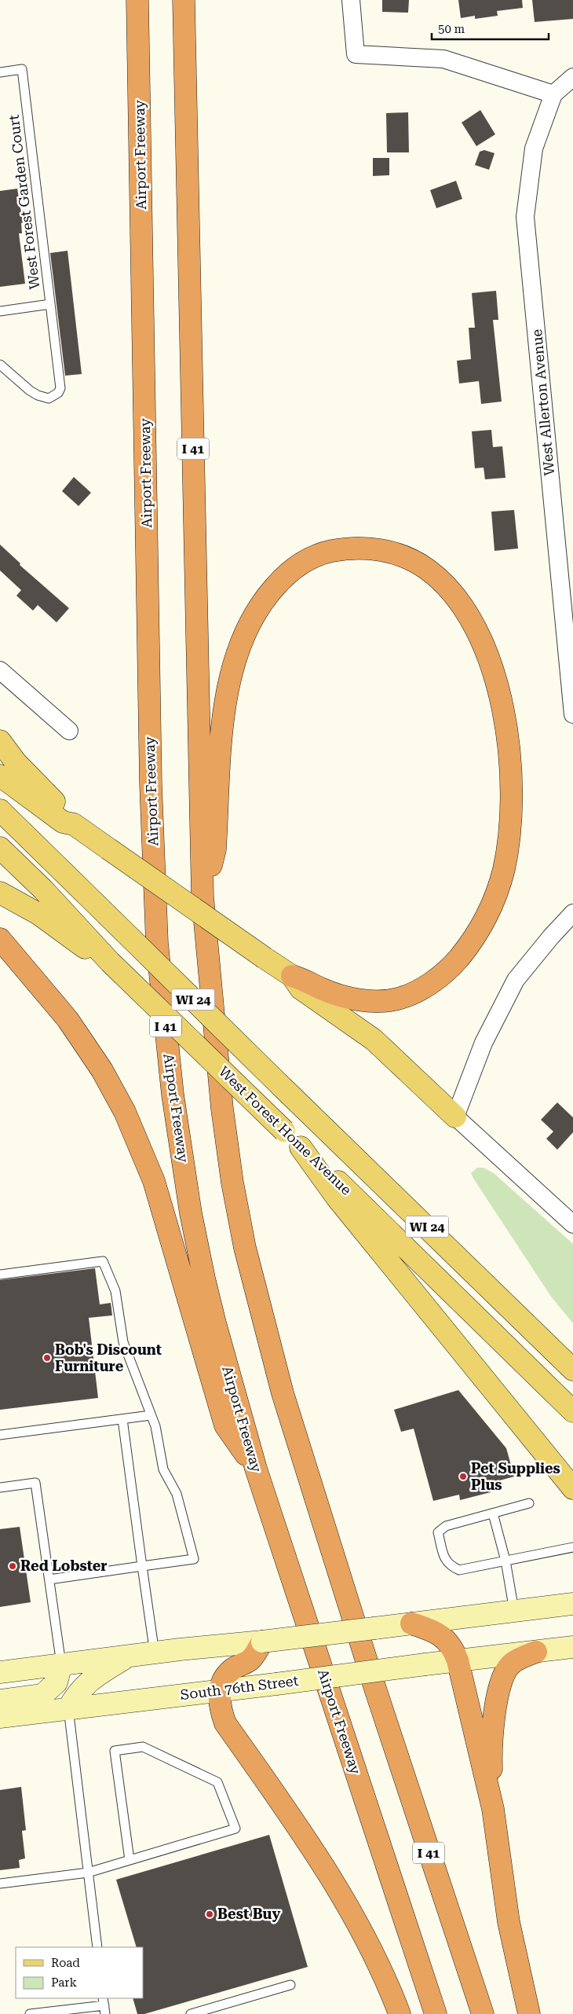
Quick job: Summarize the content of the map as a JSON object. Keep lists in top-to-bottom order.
{
  "streets": {
    "highway": ["Airport Freeway", "I 41"],
    "main road": ["WI 24", "West Forest Home Avenue", "South 76th Street"],
    "street": ["West Allerton Avenue"],
    "lane": ["West Forest Garden Court"]
  },
  "places": [
    "Bob's Discount Furniture",
    "Pet Supplies Plus",
    "Red Lobster",
    "Best Buy"
  ],
  "legend": ["Road", "Park"],
  "scale_bar": "50 m"
}
